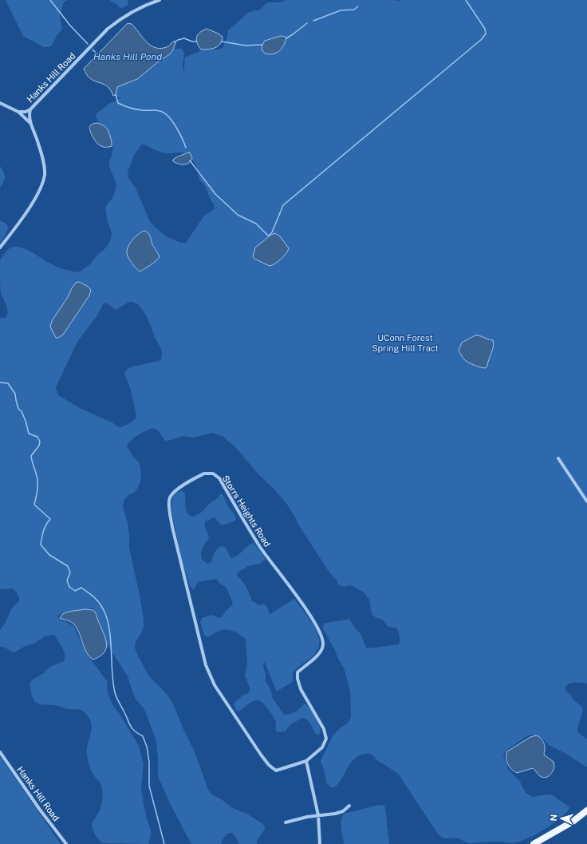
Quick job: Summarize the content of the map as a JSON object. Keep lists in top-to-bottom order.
{
  "streets": {
    "street": ["Hanks Hill Road", "Storrs Heights Road"]
  },
  "water": ["Hanks Hill Pond"],
  "parks": ["UConn Forest Spring Hill Tract"],
  "north": "left"
}
